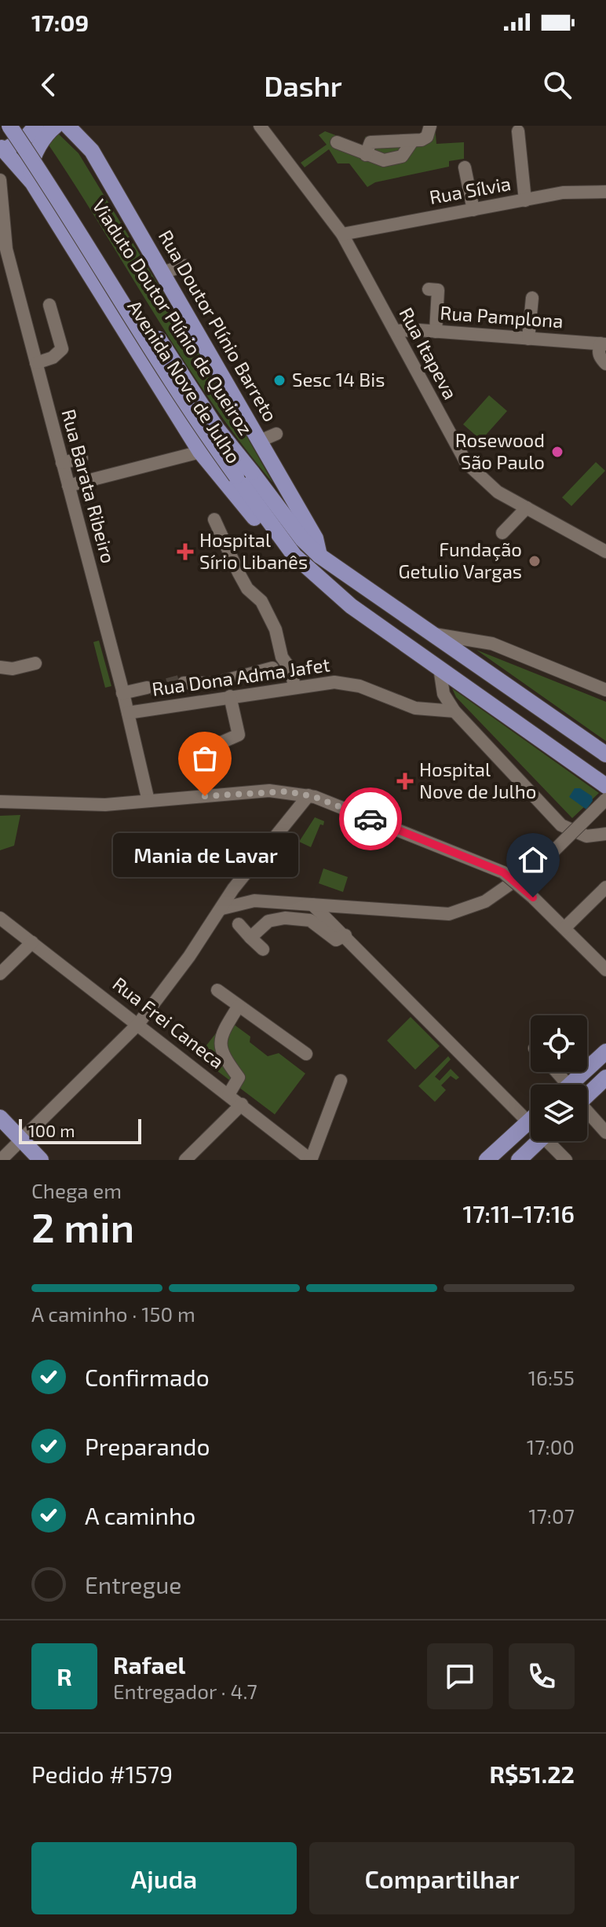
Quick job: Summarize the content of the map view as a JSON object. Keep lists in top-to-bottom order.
{
  "streets": {
    "main road": ["Viaduto Doutor Plínio de Queiroz", "Rua Doutor Plínio Barreto", "Avenida Nove de Julho"],
    "street": [
      "Rua Sílvia",
      "Rua Pamplona",
      "Rua Itapeva",
      "Rua Barata Ribeiro",
      "Rua Dona Adma Jafet",
      "Rua Frei Caneca"
    ]
  },
  "crossings": [
    ["Rua Sílvia", "Rua Itapeva"],
    ["Viaduto Doutor Plínio de Queiroz", "Rua Doutor Plínio Barreto"],
    ["Viaduto Doutor Plínio de Queiroz", "Avenida Nove de Julho"],
    ["Rua Pamplona", "Rua Itapeva"],
    ["Rua Barata Ribeiro", "Rua Dona Adma Jafet"]
  ],
  "places": {
    "other": [
      "Sesc 14 Bis",
      "Rosewood São Paulo",
      "Fundação Getulio Vargas",
      "Mania de Lavar"
    ],
    "health": ["Hospital Sírio Libanês", "Hospital Nove de Julho"]
  },
  "scale_bar": "100 m",
  "page": {
    "status": "17:09",
    "header": "Dashr",
    "bubble": "Mania de Lavar",
    "scale": "100 m",
    "heading": ["2 min", "Chega em", "17:11–17:16"],
    "panel": [
      "Rafael",
      "Entregador · 4.7",
      "Pedido #1579",
      "R$51.22"
    ],
    "bar": "A caminho · 150 m",
    "list": [
      ["Confirmado", "16:55"],
      ["Preparando", "17:00"],
      ["A caminho", "17:07"],
      "Entregue"
    ],
    "round": "R",
    "buttons": ["Ajuda", "Compartilhar"]
  }
}
